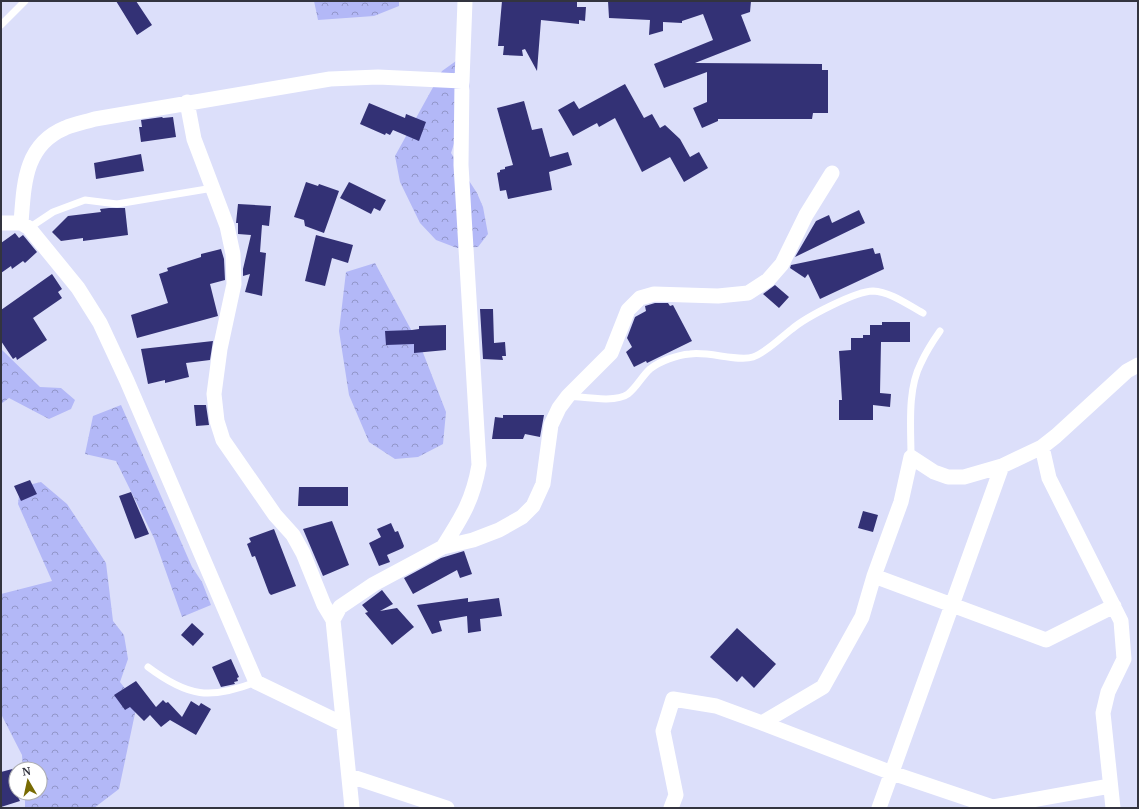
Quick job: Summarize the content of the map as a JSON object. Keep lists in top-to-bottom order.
{
  "north": "top"
}
